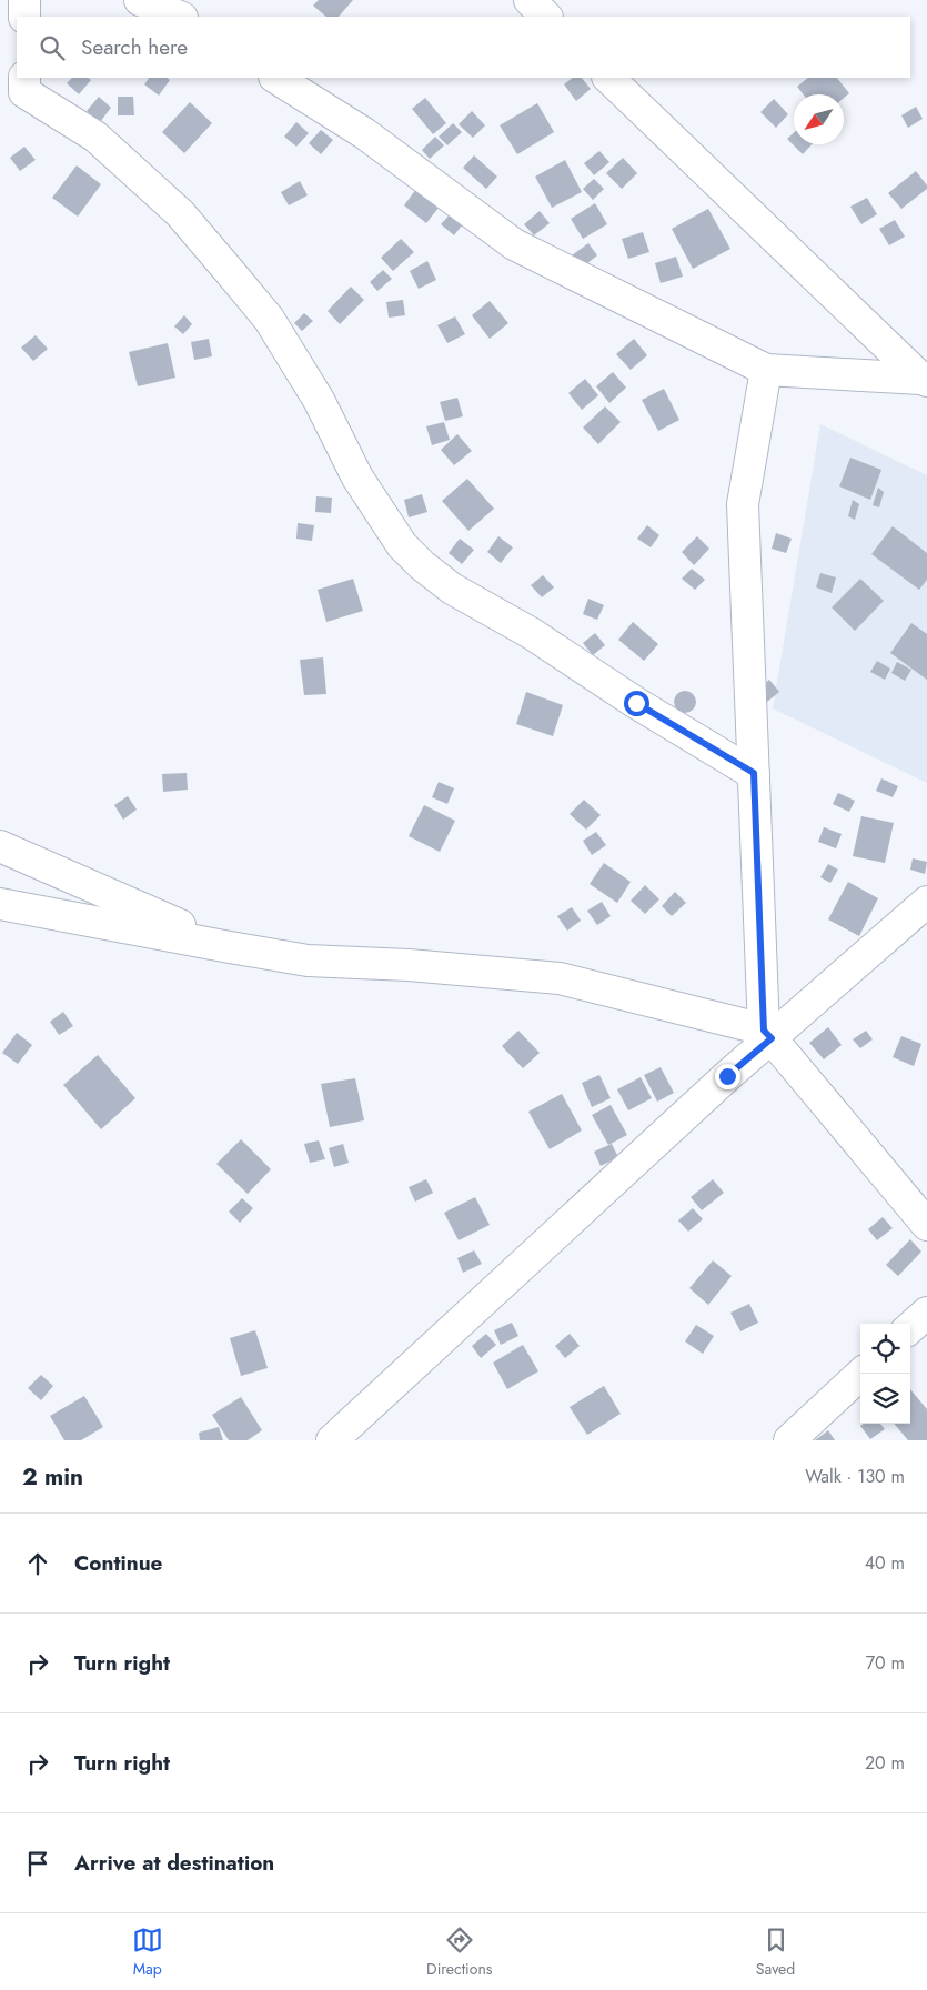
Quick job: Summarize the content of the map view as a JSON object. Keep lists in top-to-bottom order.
{
  "north": "bottom left",
  "page": {
    "search": "Search here",
    "heading": ["2 min", "Walk · 130 m"],
    "list": [
      ["Continue", "40 m"],
      ["Turn right", "70 m"],
      ["Turn right", "20 m"],
      "Arrive at destination"
    ],
    "nav": ["Map", "Directions", "Saved"]
  }
}
